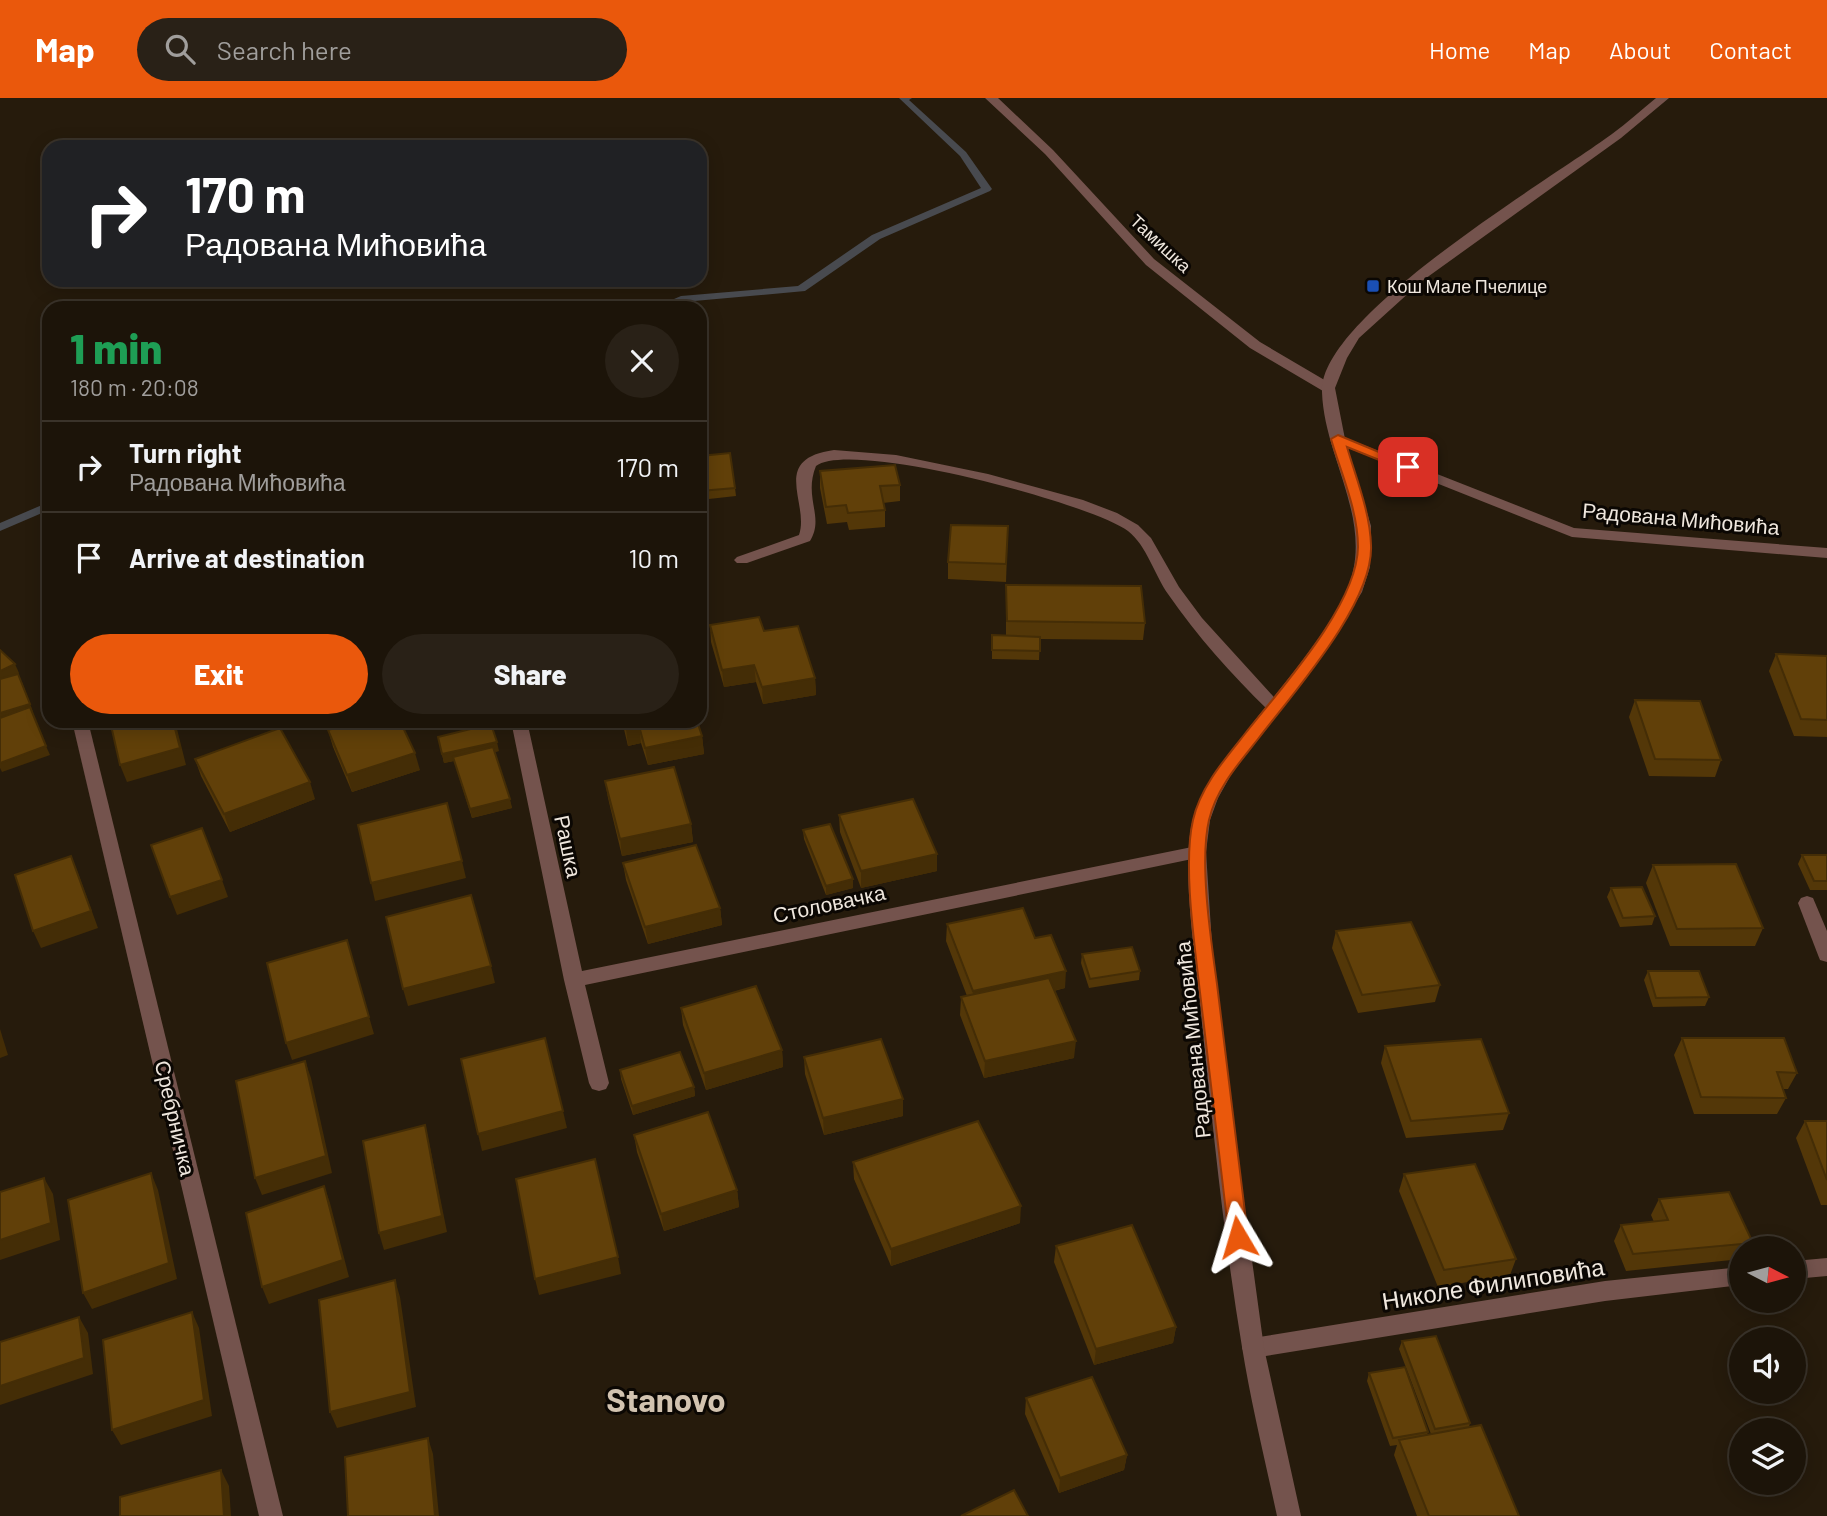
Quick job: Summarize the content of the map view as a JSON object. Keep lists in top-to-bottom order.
{
  "streets": {
    "street": [
      "Тамишка",
      "Радована Мићовића",
      "Рашка",
      "Столовачка",
      "Сребрничка",
      "Николе Филиповића"
    ]
  },
  "crossings": [
    ["Тамишка", "Радована Мићовића"],
    ["Радована Мићовића", "Столовачка"],
    ["Радована Мићовића", "Николе Филиповића"],
    ["Рашка", "Столовачка"]
  ],
  "districts": ["Stanovo"],
  "places": {
    "transit": ["Кош Мале Пчелице"]
  },
  "north": "right",
  "page": {
    "header": "Map",
    "search": "Search here",
    "nav": [
      "Home",
      "Map",
      "About",
      "Contact"
    ],
    "turn": ["170 m", "Радована Мићовића"],
    "heading": ["1 min", "180 m · 20:08"],
    "list": [
      {
        "name": "Turn right",
        "note": "Радована Мићовића",
        "value": "170 m"
      },
      {
        "name": "Arrive at destination",
        "value": "10 m"
      }
    ],
    "buttons": ["Exit", "Share"]
  }
}
